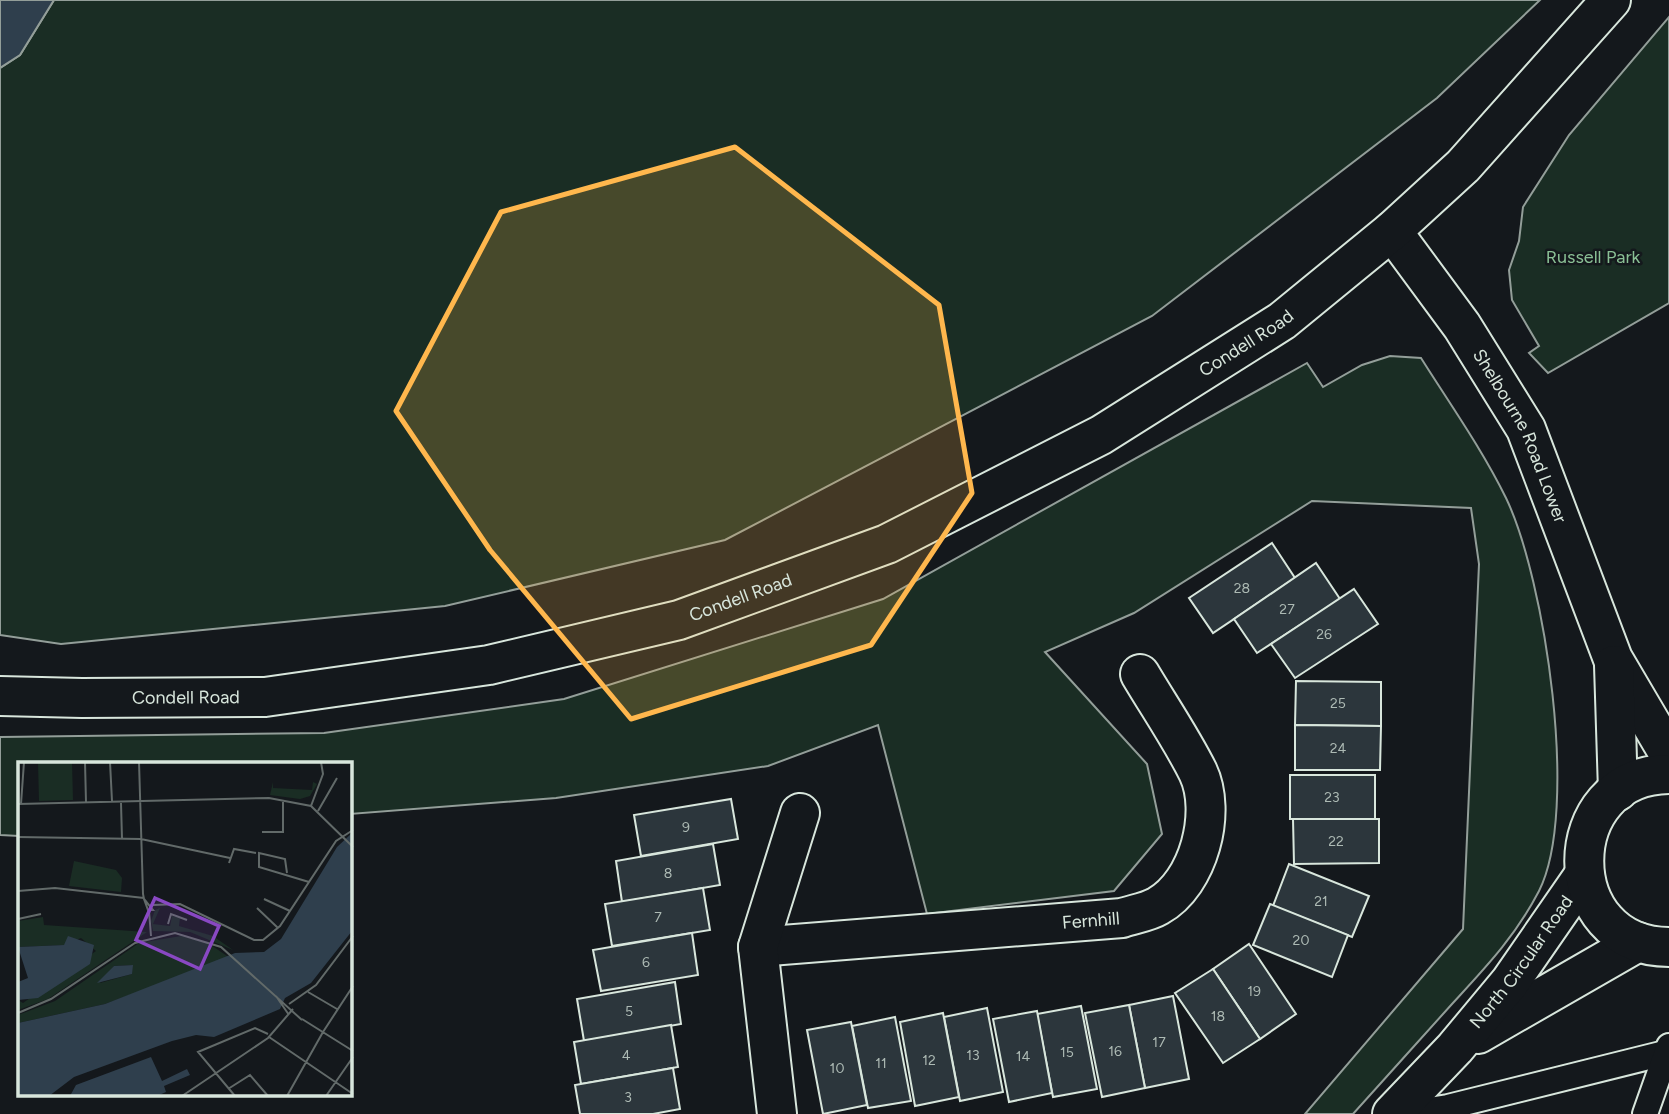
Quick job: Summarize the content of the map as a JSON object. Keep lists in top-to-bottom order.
{
  "streets": {
    "main road": [
      "Condell Road",
      "Shelbourne Road Lower",
      "Fernhill",
      "North Circular Road"
    ]
  },
  "crossings": [
    ["Condell Road", "Shelbourne Road Lower"]
  ],
  "parks": ["Russell Park"],
  "house_numbers": [
    "28",
    "27",
    "26",
    "25",
    "24",
    "23",
    "9",
    "22",
    "8",
    "21",
    "7",
    "20",
    "6",
    "19",
    "5",
    "18",
    "17",
    "16",
    "15",
    "4",
    "13",
    "14",
    "12",
    "11",
    "10",
    "3"
  ]
}
